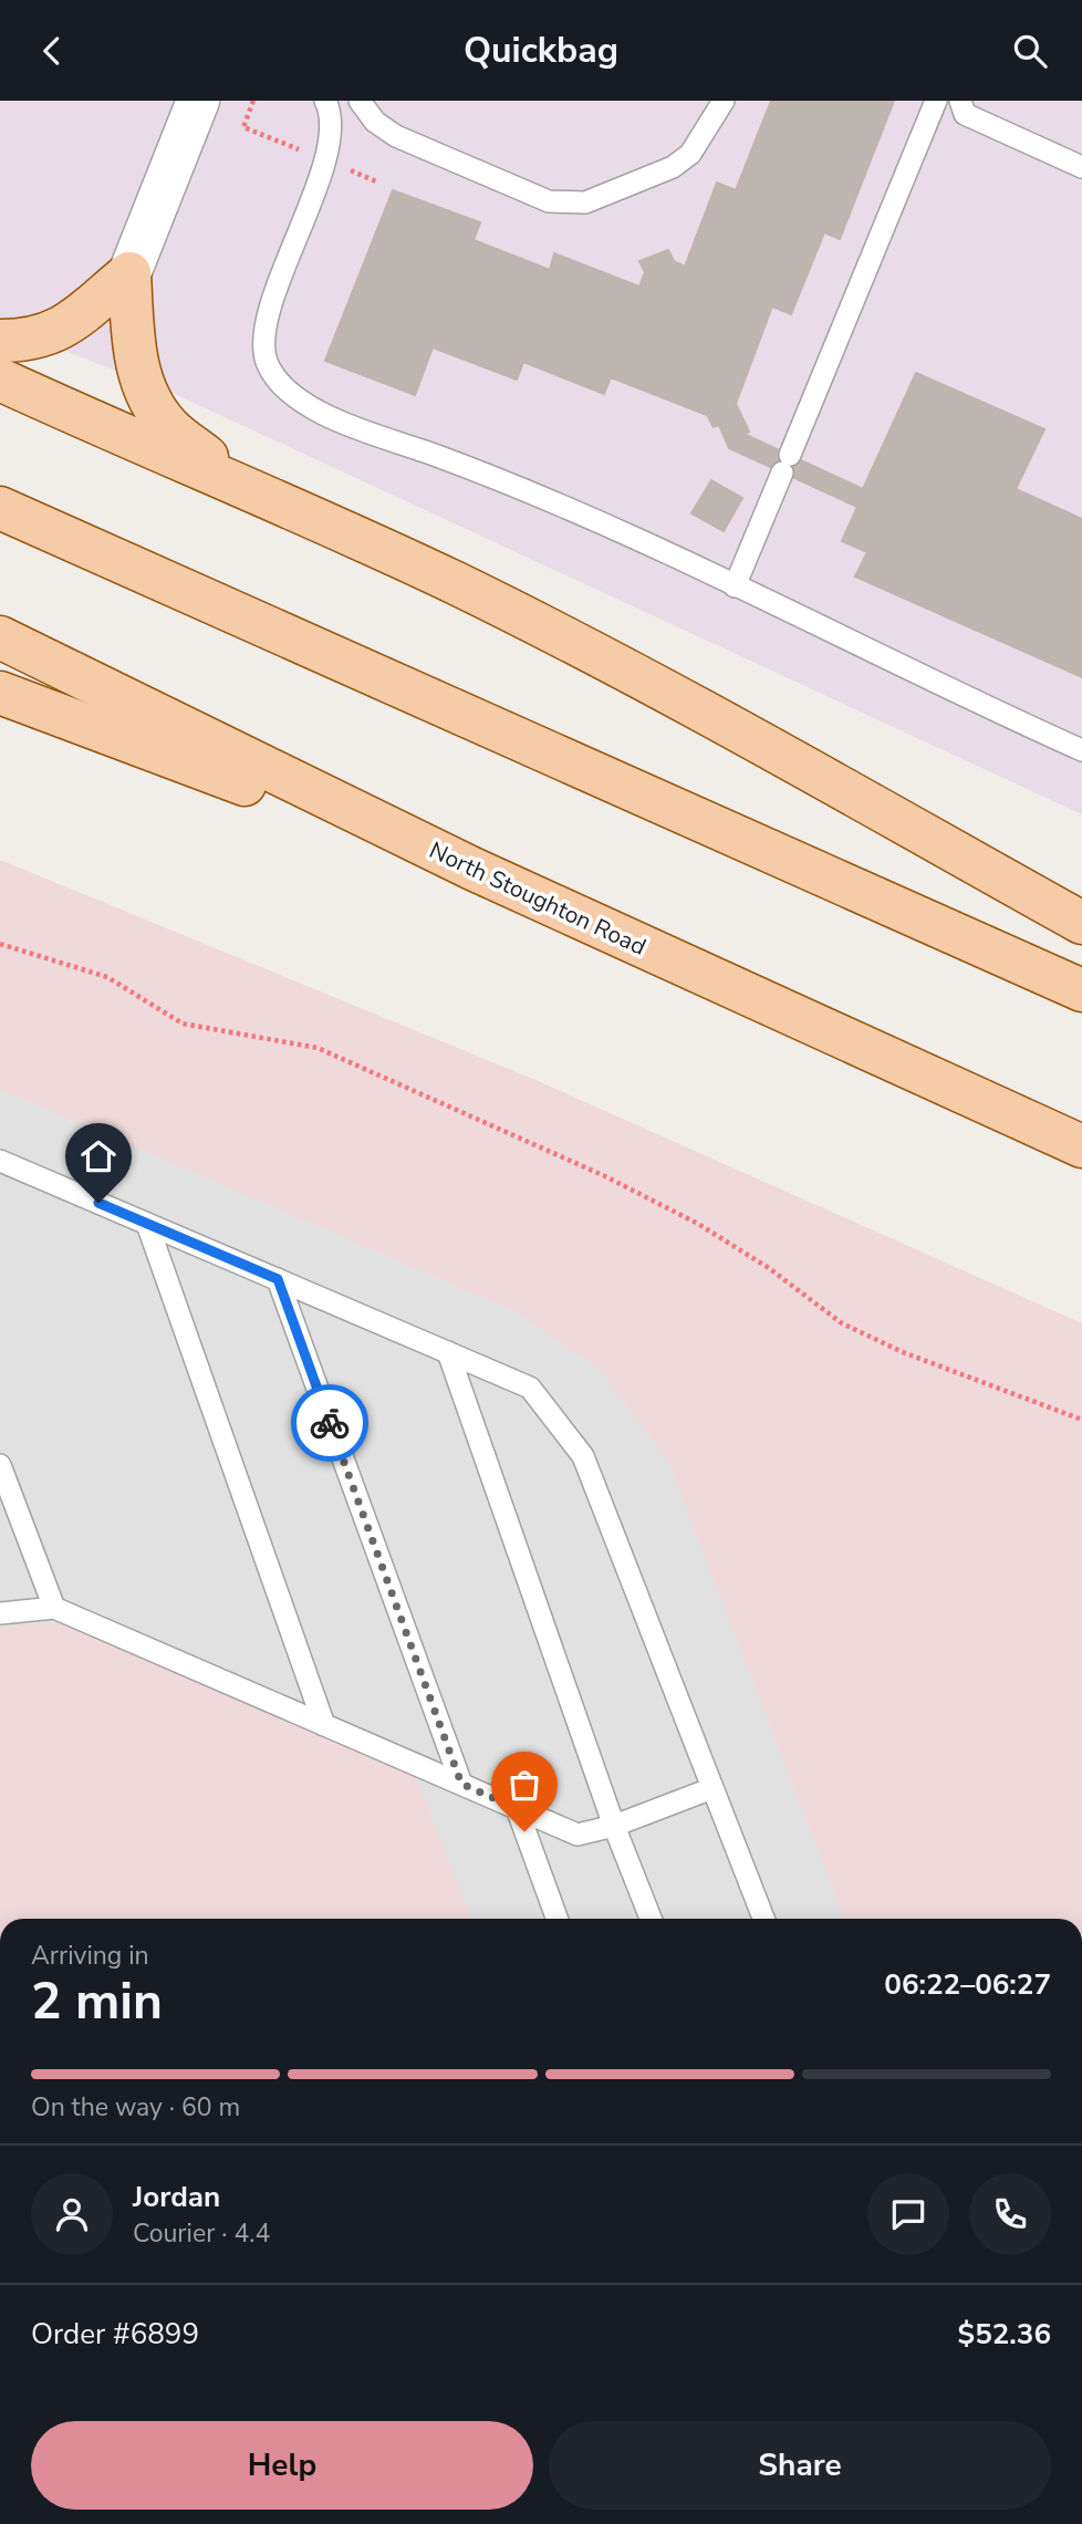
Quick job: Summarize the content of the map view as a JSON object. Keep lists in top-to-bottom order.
{
  "streets": {
    "main road": ["North Stoughton Road"]
  },
  "page": {
    "header": "Quickbag",
    "heading": ["2 min", "Arriving in", "06:22–06:27"],
    "panel": [
      "Jordan",
      "Courier · 4.4",
      "Order #6899",
      "$52.36"
    ],
    "bar": "On the way · 60 m",
    "buttons": ["Help", "Share"]
  }
}
